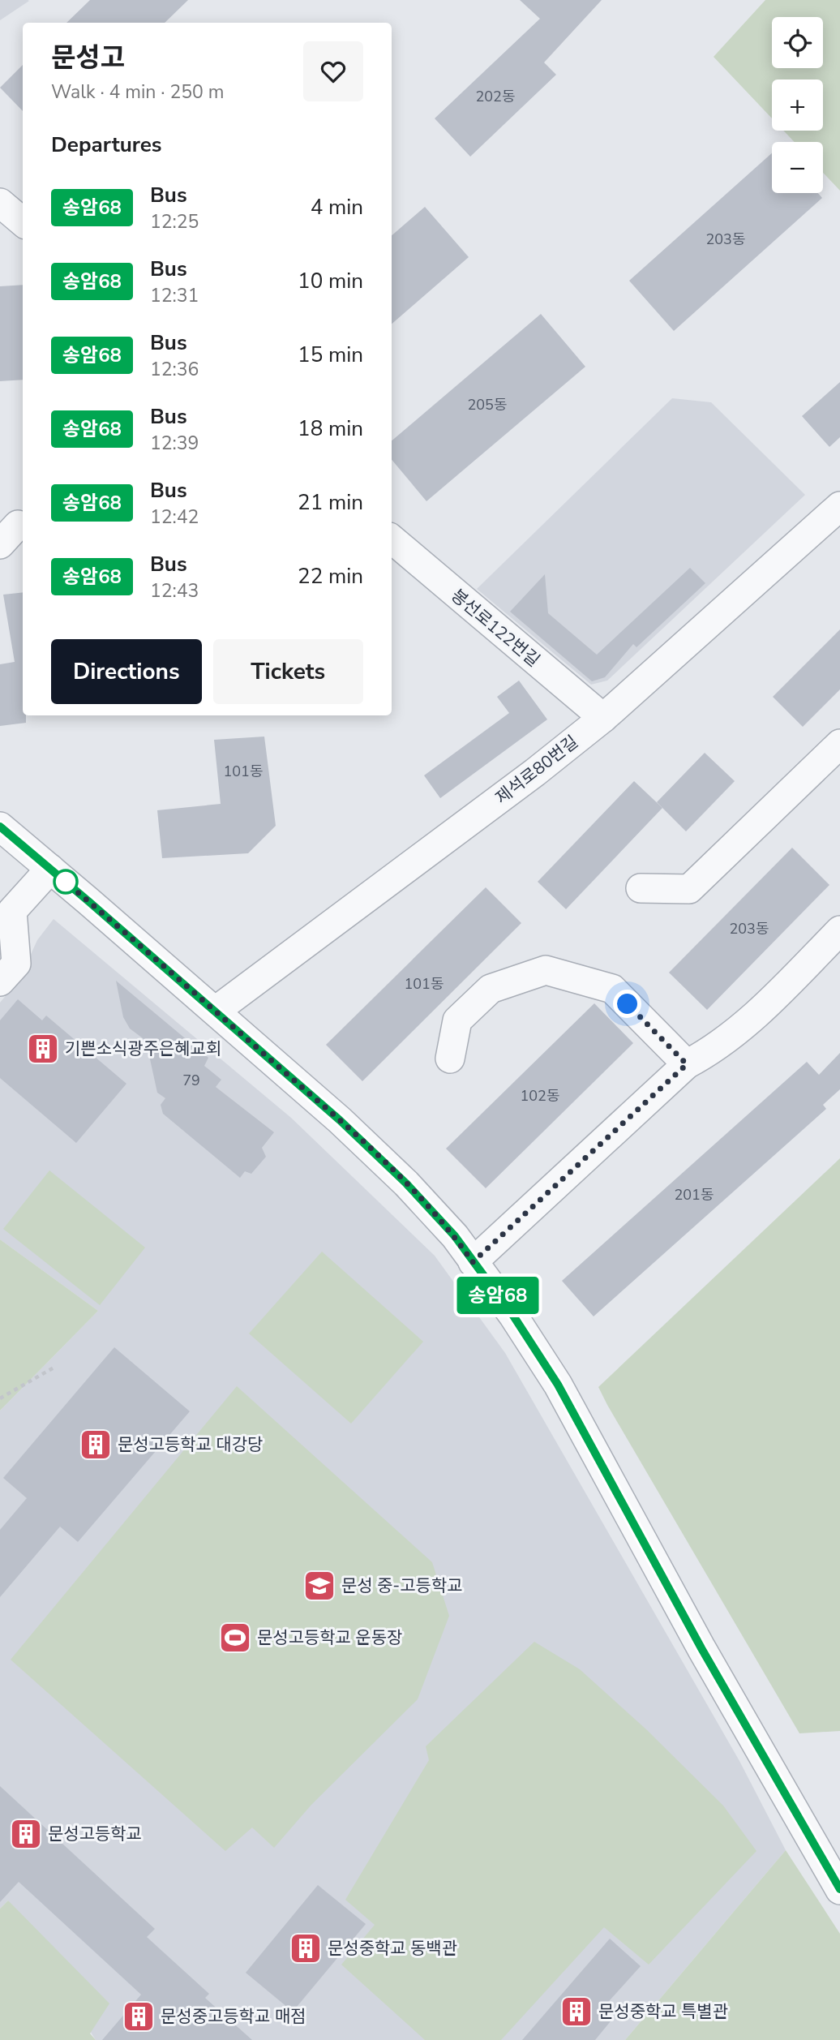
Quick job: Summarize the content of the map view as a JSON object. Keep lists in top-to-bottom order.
{
  "streets": {
    "street": ["봉선로122번길", "제석로80번길"]
  },
  "crossings": [
    ["봉선로122번길", "제석로80번길"]
  ],
  "places": {
    "building": [
      "기쁜소식광주은혜교회",
      "문성고등학교 대강당",
      "문성고등학교",
      "문성중학교 동백관",
      "문성중학교 특별관",
      "문성중고등학교 매점"
    ],
    "school or university": ["문성 중-고등학교"],
    "sports": ["문성고등학교 운동장"]
  },
  "lines": ["bus line 송암68"],
  "house_numbers": [
    "202동",
    "203동",
    "205동",
    "101동",
    "203동",
    "101동",
    "79",
    "102동",
    "201동"
  ],
  "page": {
    "on_map": "송암68",
    "map_buttons": ["+", "−"],
    "heading": [
      ["문성고", "Walk · 4 min · 250 m"],
      "Departures"
    ],
    "list": [
      {
        "mark": "송암68",
        "name": "Bus",
        "note": "12:25",
        "value": "4 min"
      },
      {
        "mark": "송암68",
        "name": "Bus",
        "note": "12:31",
        "value": "10 min"
      },
      {
        "mark": "송암68",
        "name": "Bus",
        "note": "12:36",
        "value": "15 min"
      },
      {
        "mark": "송암68",
        "name": "Bus",
        "note": "12:39",
        "value": "18 min"
      },
      {
        "mark": "송암68",
        "name": "Bus",
        "note": "12:42",
        "value": "21 min"
      },
      {
        "mark": "송암68",
        "name": "Bus",
        "note": "12:43",
        "value": "22 min"
      }
    ],
    "buttons": ["Directions", "Tickets"]
  }
}
